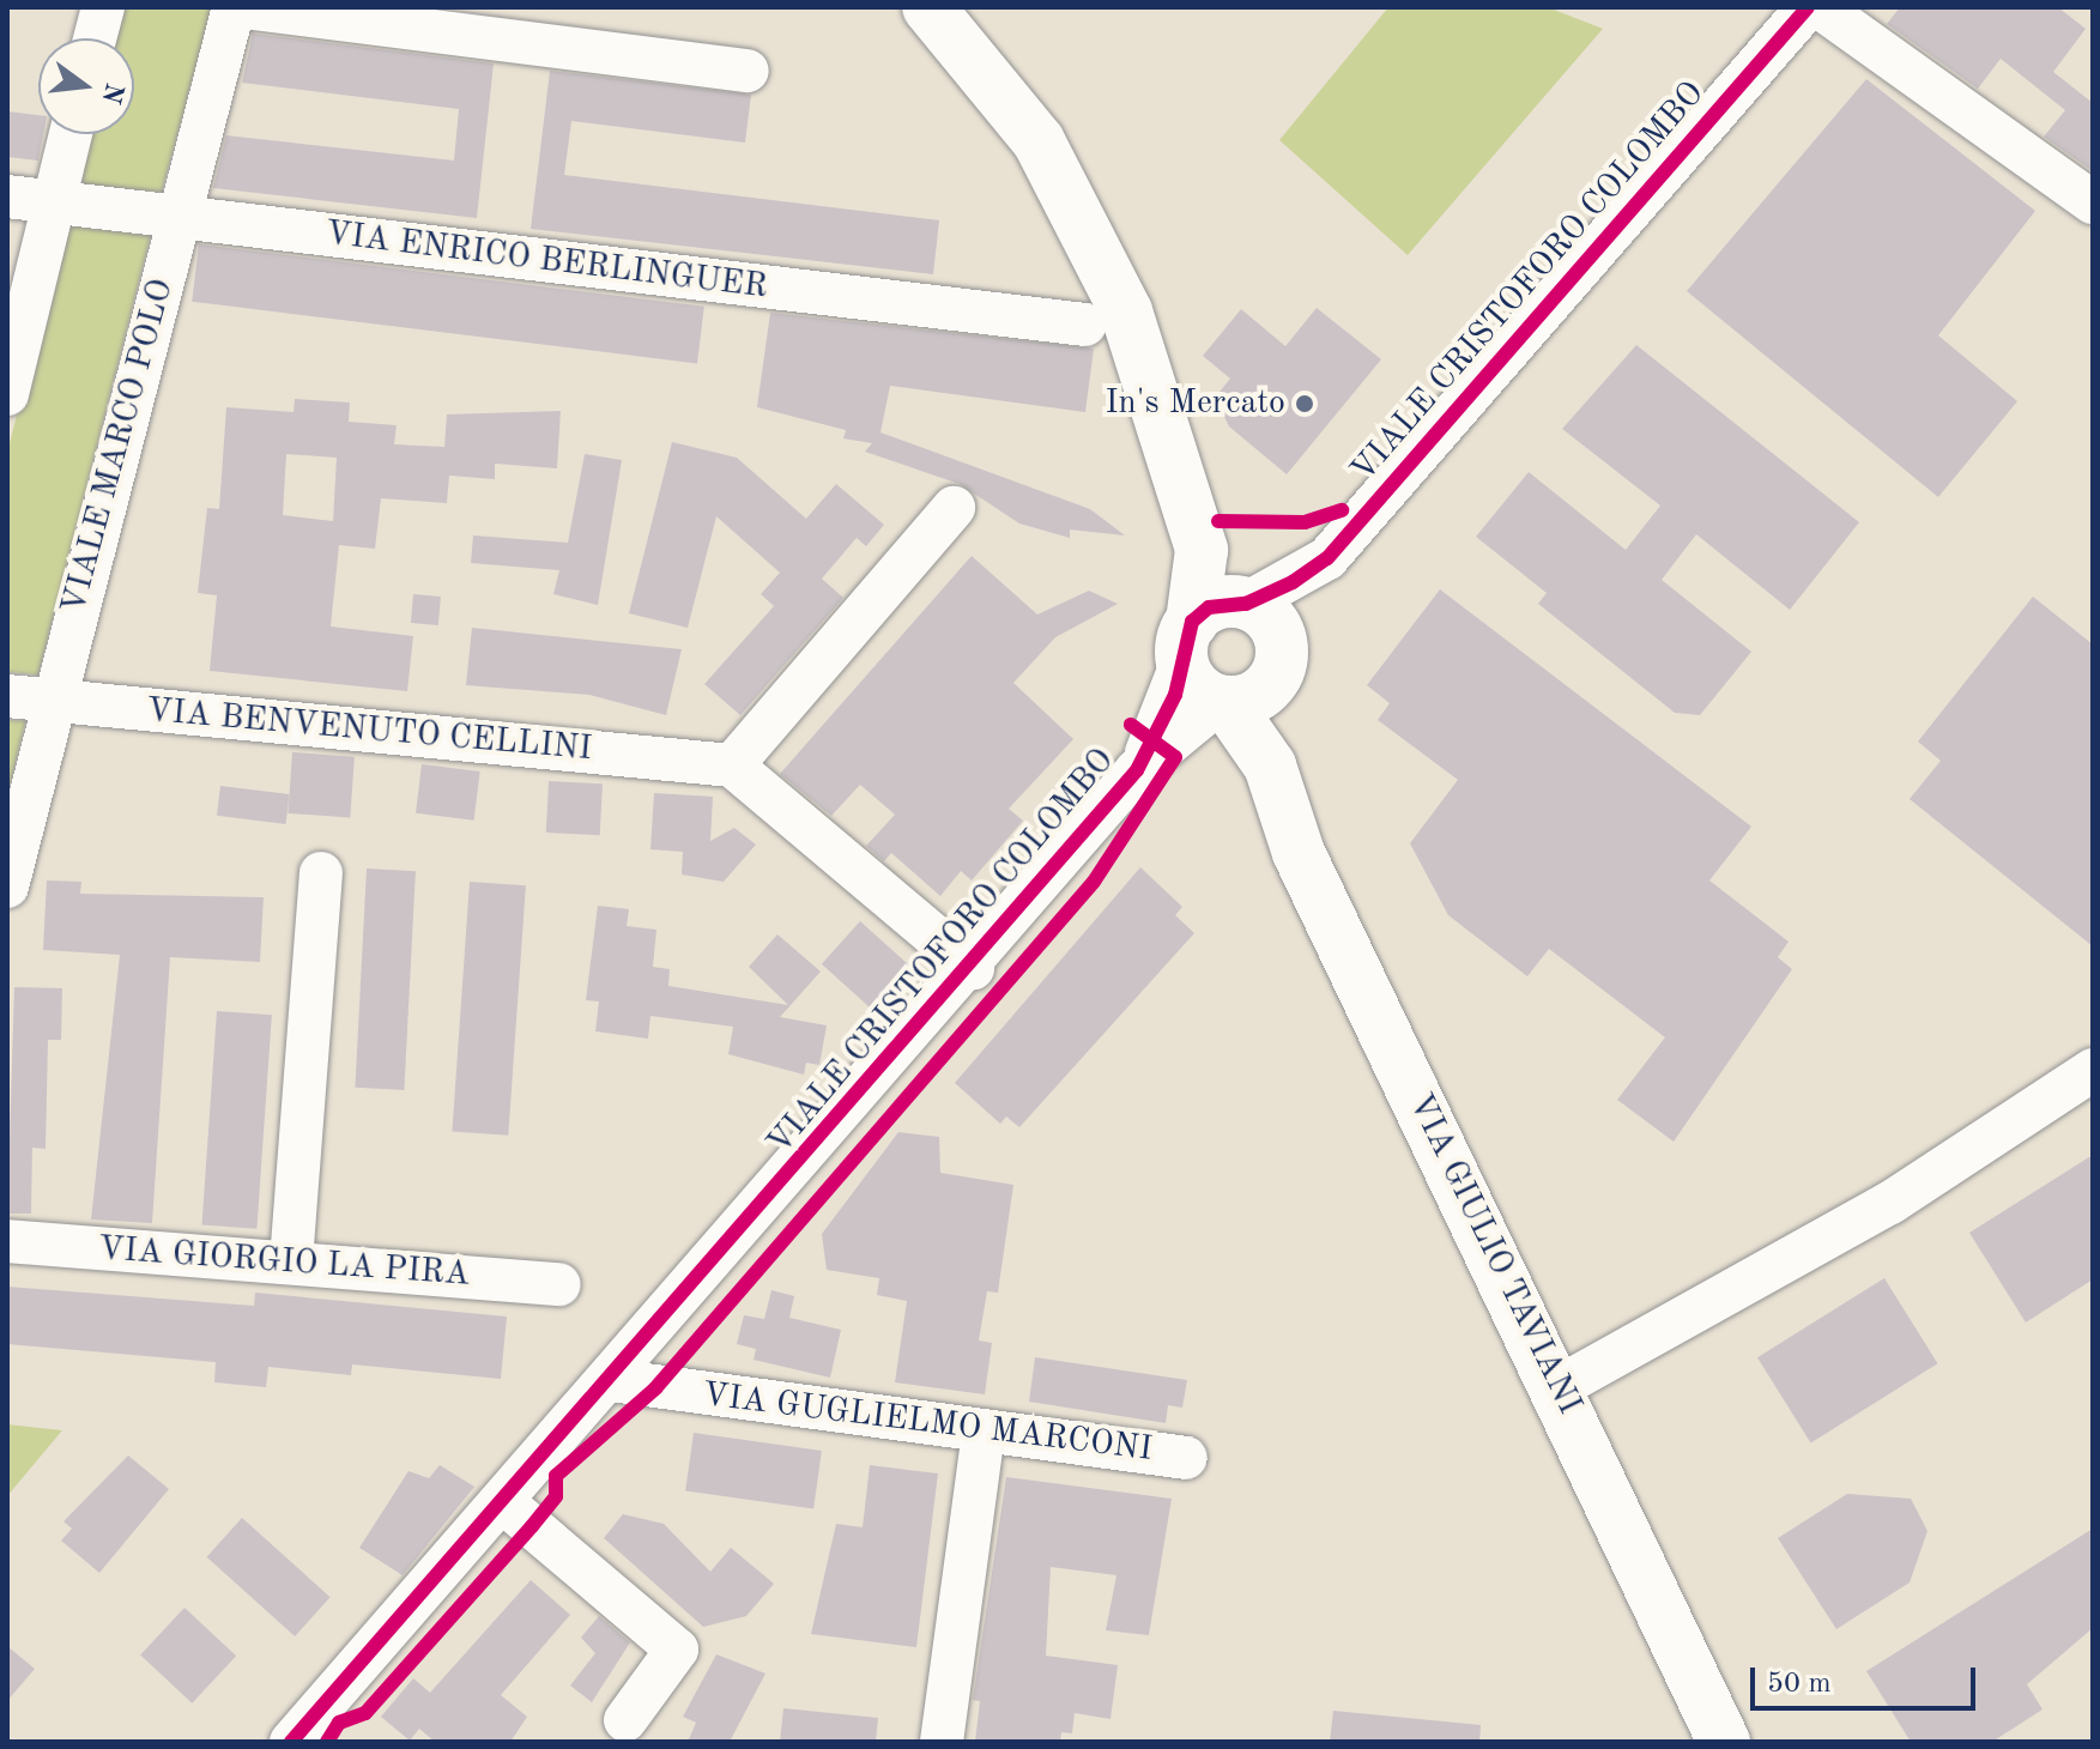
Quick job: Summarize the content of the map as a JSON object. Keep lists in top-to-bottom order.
{
  "streets": {
    "main road": ["VIALE CRISTOFORO COLOMBO", "VIA GIULIO TAVIANI"],
    "street": [
      "VIA ENRICO BERLINGUER",
      "VIALE MARCO POLO",
      "VIA BENVENUTO CELLINI",
      "VIA GIORGIO LA PIRA",
      "VIA GUGLIELMO MARCONI"
    ]
  },
  "crossings": [
    ["VIA ENRICO BERLINGUER", "VIALE MARCO POLO"],
    ["VIALE CRISTOFORO COLOMBO", "VIA GIULIO TAVIANI"],
    ["VIALE CRISTOFORO COLOMBO", "VIA GUGLIELMO MARCONI"],
    ["VIALE MARCO POLO", "VIA BENVENUTO CELLINI"]
  ],
  "places": ["In's Mercato"],
  "scale_bar": "50 m",
  "north": "right"
}
